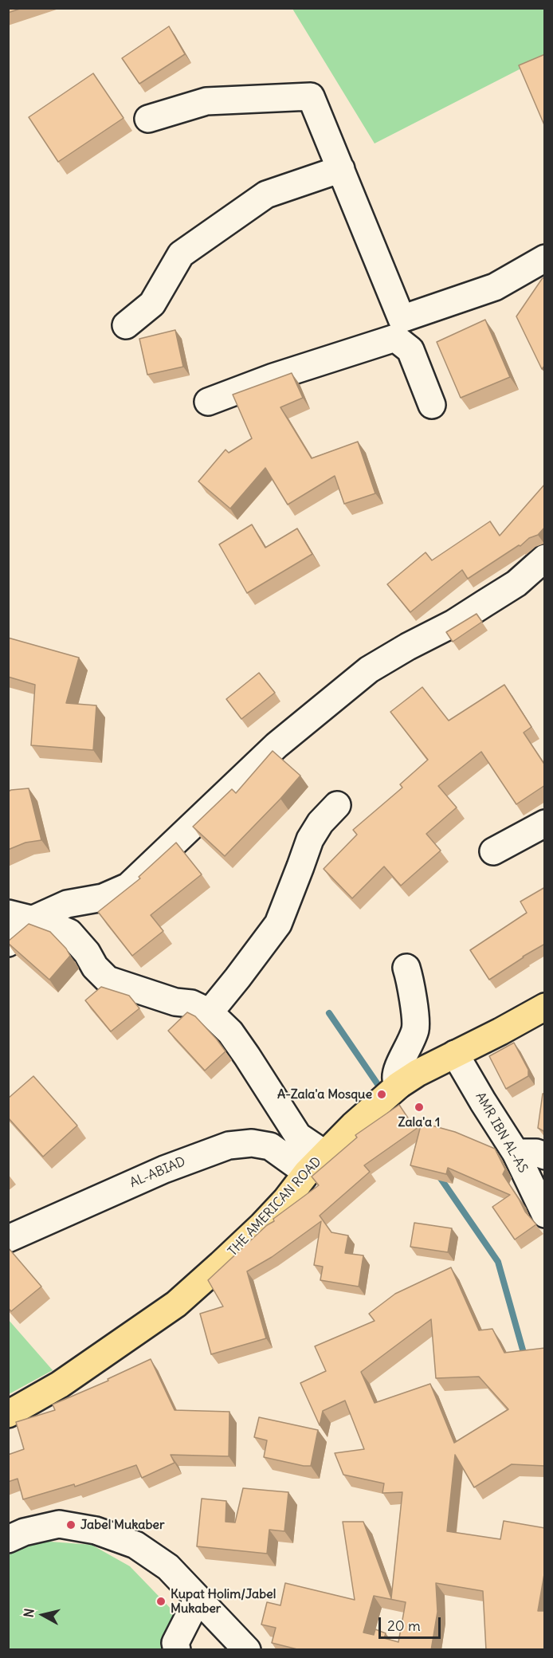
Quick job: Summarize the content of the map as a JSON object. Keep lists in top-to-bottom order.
{
  "streets": {
    "main road": ["THE AMERICAN ROAD"],
    "street": ["AMR IBN AL-AS", "AL-ABIAD"]
  },
  "crossings": [
    ["AMR IBN AL-AS", "THE AMERICAN ROAD"],
    ["AL-ABIAD", "THE AMERICAN ROAD"]
  ],
  "places": [
    "A-Zala'a Mosque",
    "Zala'a 1",
    "Jabel Mukaber",
    "Kupat Holim/Jabel Mukaber"
  ],
  "scale_bar": "20 m",
  "north": "left"
}
